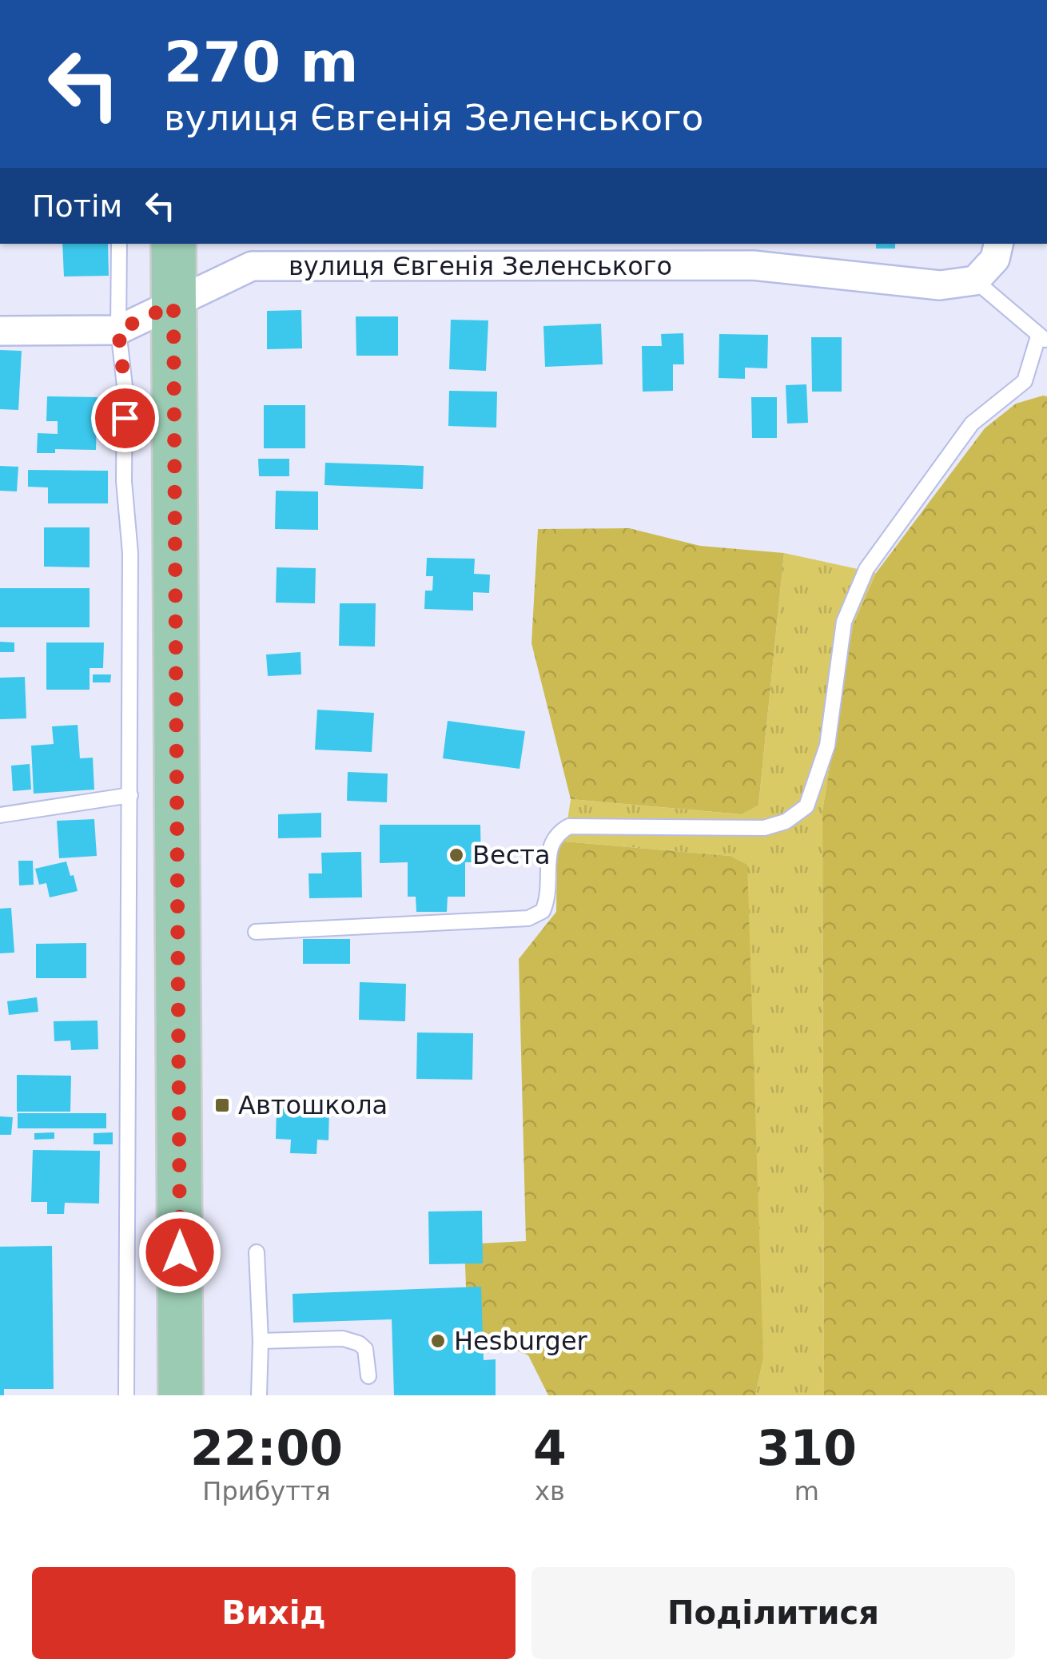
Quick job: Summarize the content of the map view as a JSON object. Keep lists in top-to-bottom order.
{
  "streets": {
    "street": ["вулиця Євгенія Зеленського"]
  },
  "places": {
    "other": ["Веста", "Hesburger"],
    "transit": ["Автошкола"]
  },
  "page": {
    "turn": ["270 m", "вулиця Євгенія Зеленського"],
    "then": "Потім",
    "eta": [
      "22:00",
      "Прибуття",
      "4",
      "хв",
      "310",
      "m"
    ],
    "buttons": ["Вихід", "Поділитися"]
  }
}
